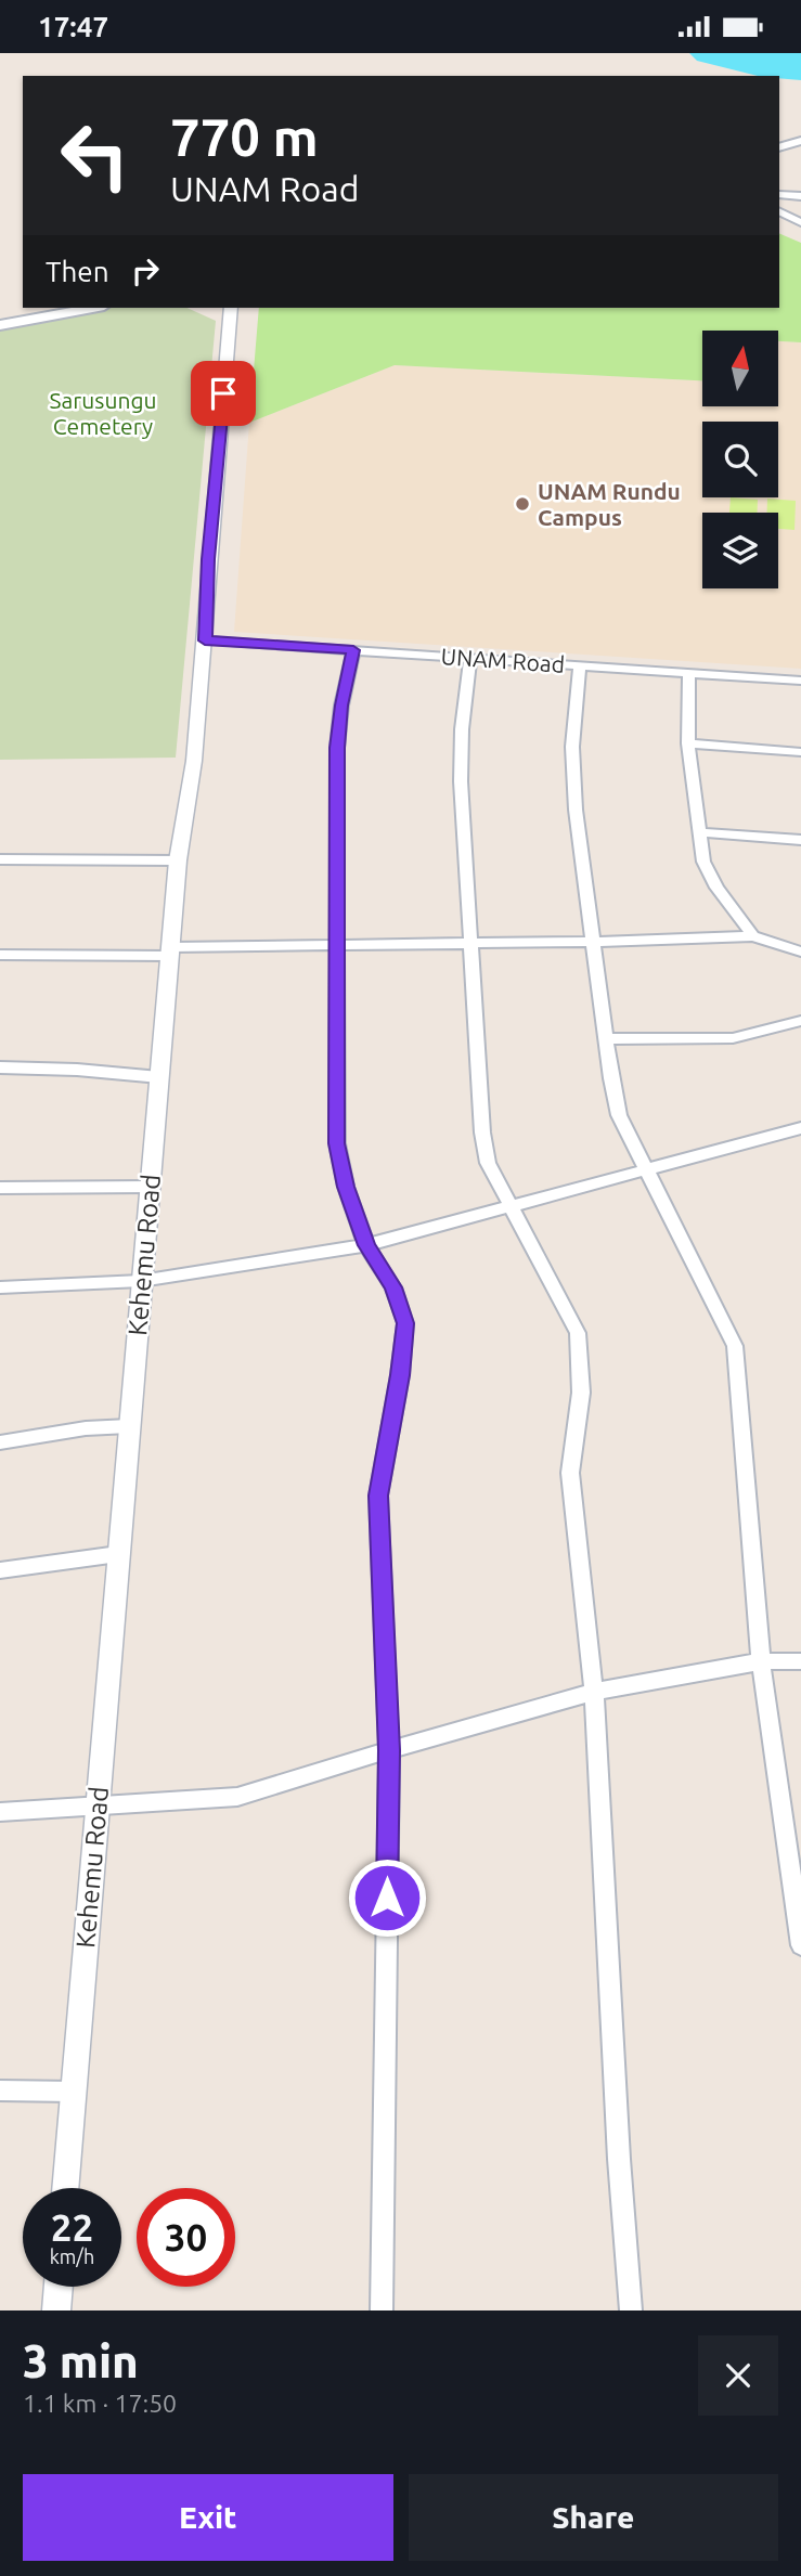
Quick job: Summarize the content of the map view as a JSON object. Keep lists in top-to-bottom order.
{
  "streets": {
    "street": ["UNAM Road", "Kehemu Road"]
  },
  "crossings": [
    ["UNAM Road", "Kehemu Road"]
  ],
  "parks": ["Sarusungu Cemetery"],
  "places": ["UNAM Rundu Campus"],
  "north": "top",
  "page": {
    "status": "17:47",
    "turn": ["770 m", "UNAM Road"],
    "then": "Then",
    "speed": "22 km/h",
    "limit": "30",
    "heading": ["3 min", "1.1 km · 17:50"],
    "buttons": ["Exit", "Share"]
  }
}
